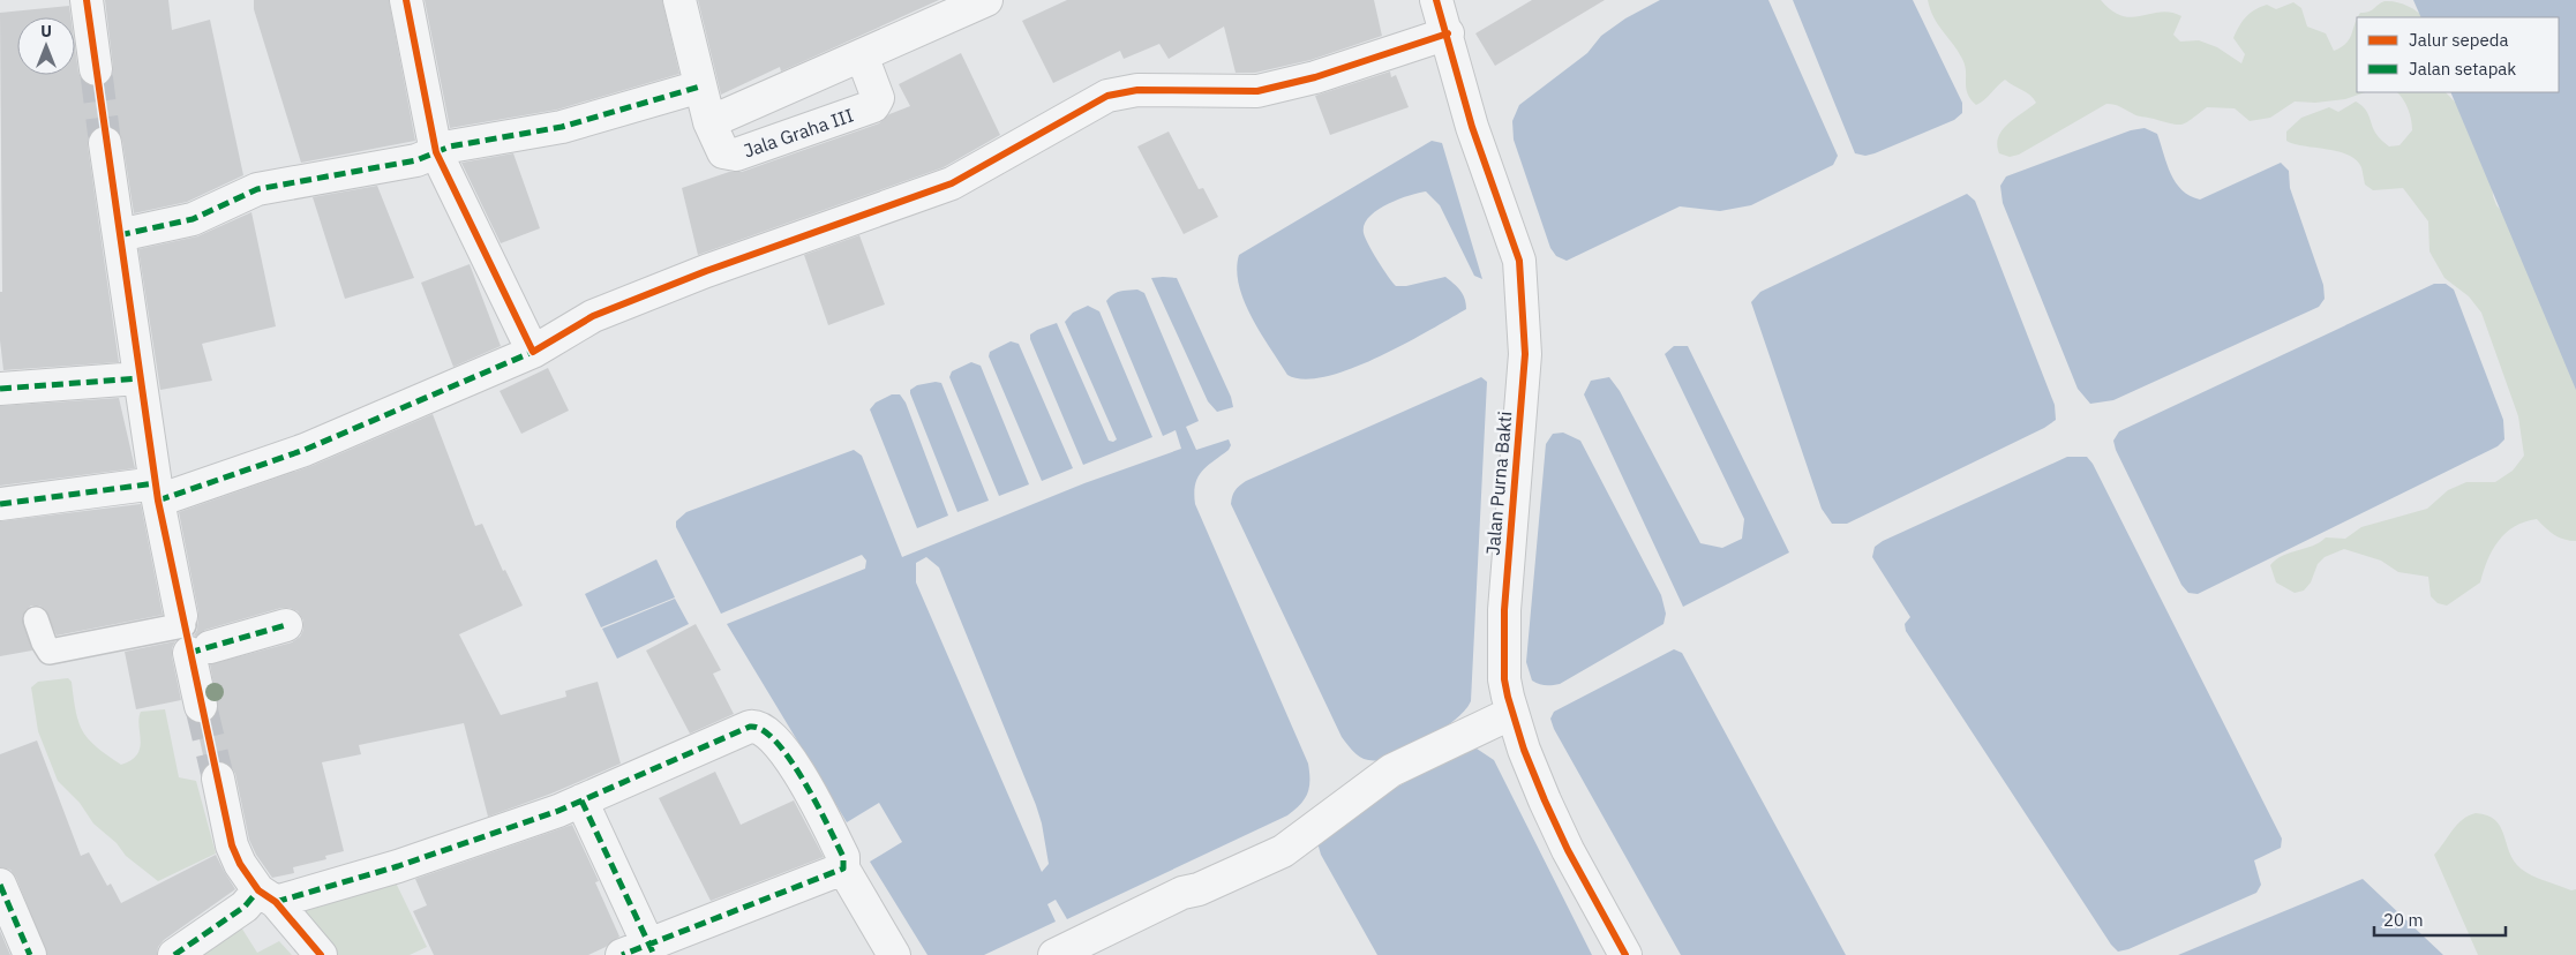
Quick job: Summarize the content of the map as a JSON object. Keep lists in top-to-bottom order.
{
  "streets": {
    "street": ["Jala Graha III", "Jalan Purna Bakti"]
  },
  "legend": ["Jalur sepeda", "Jalan setapak"],
  "scale_bar": "20 m",
  "north": "top"
}
